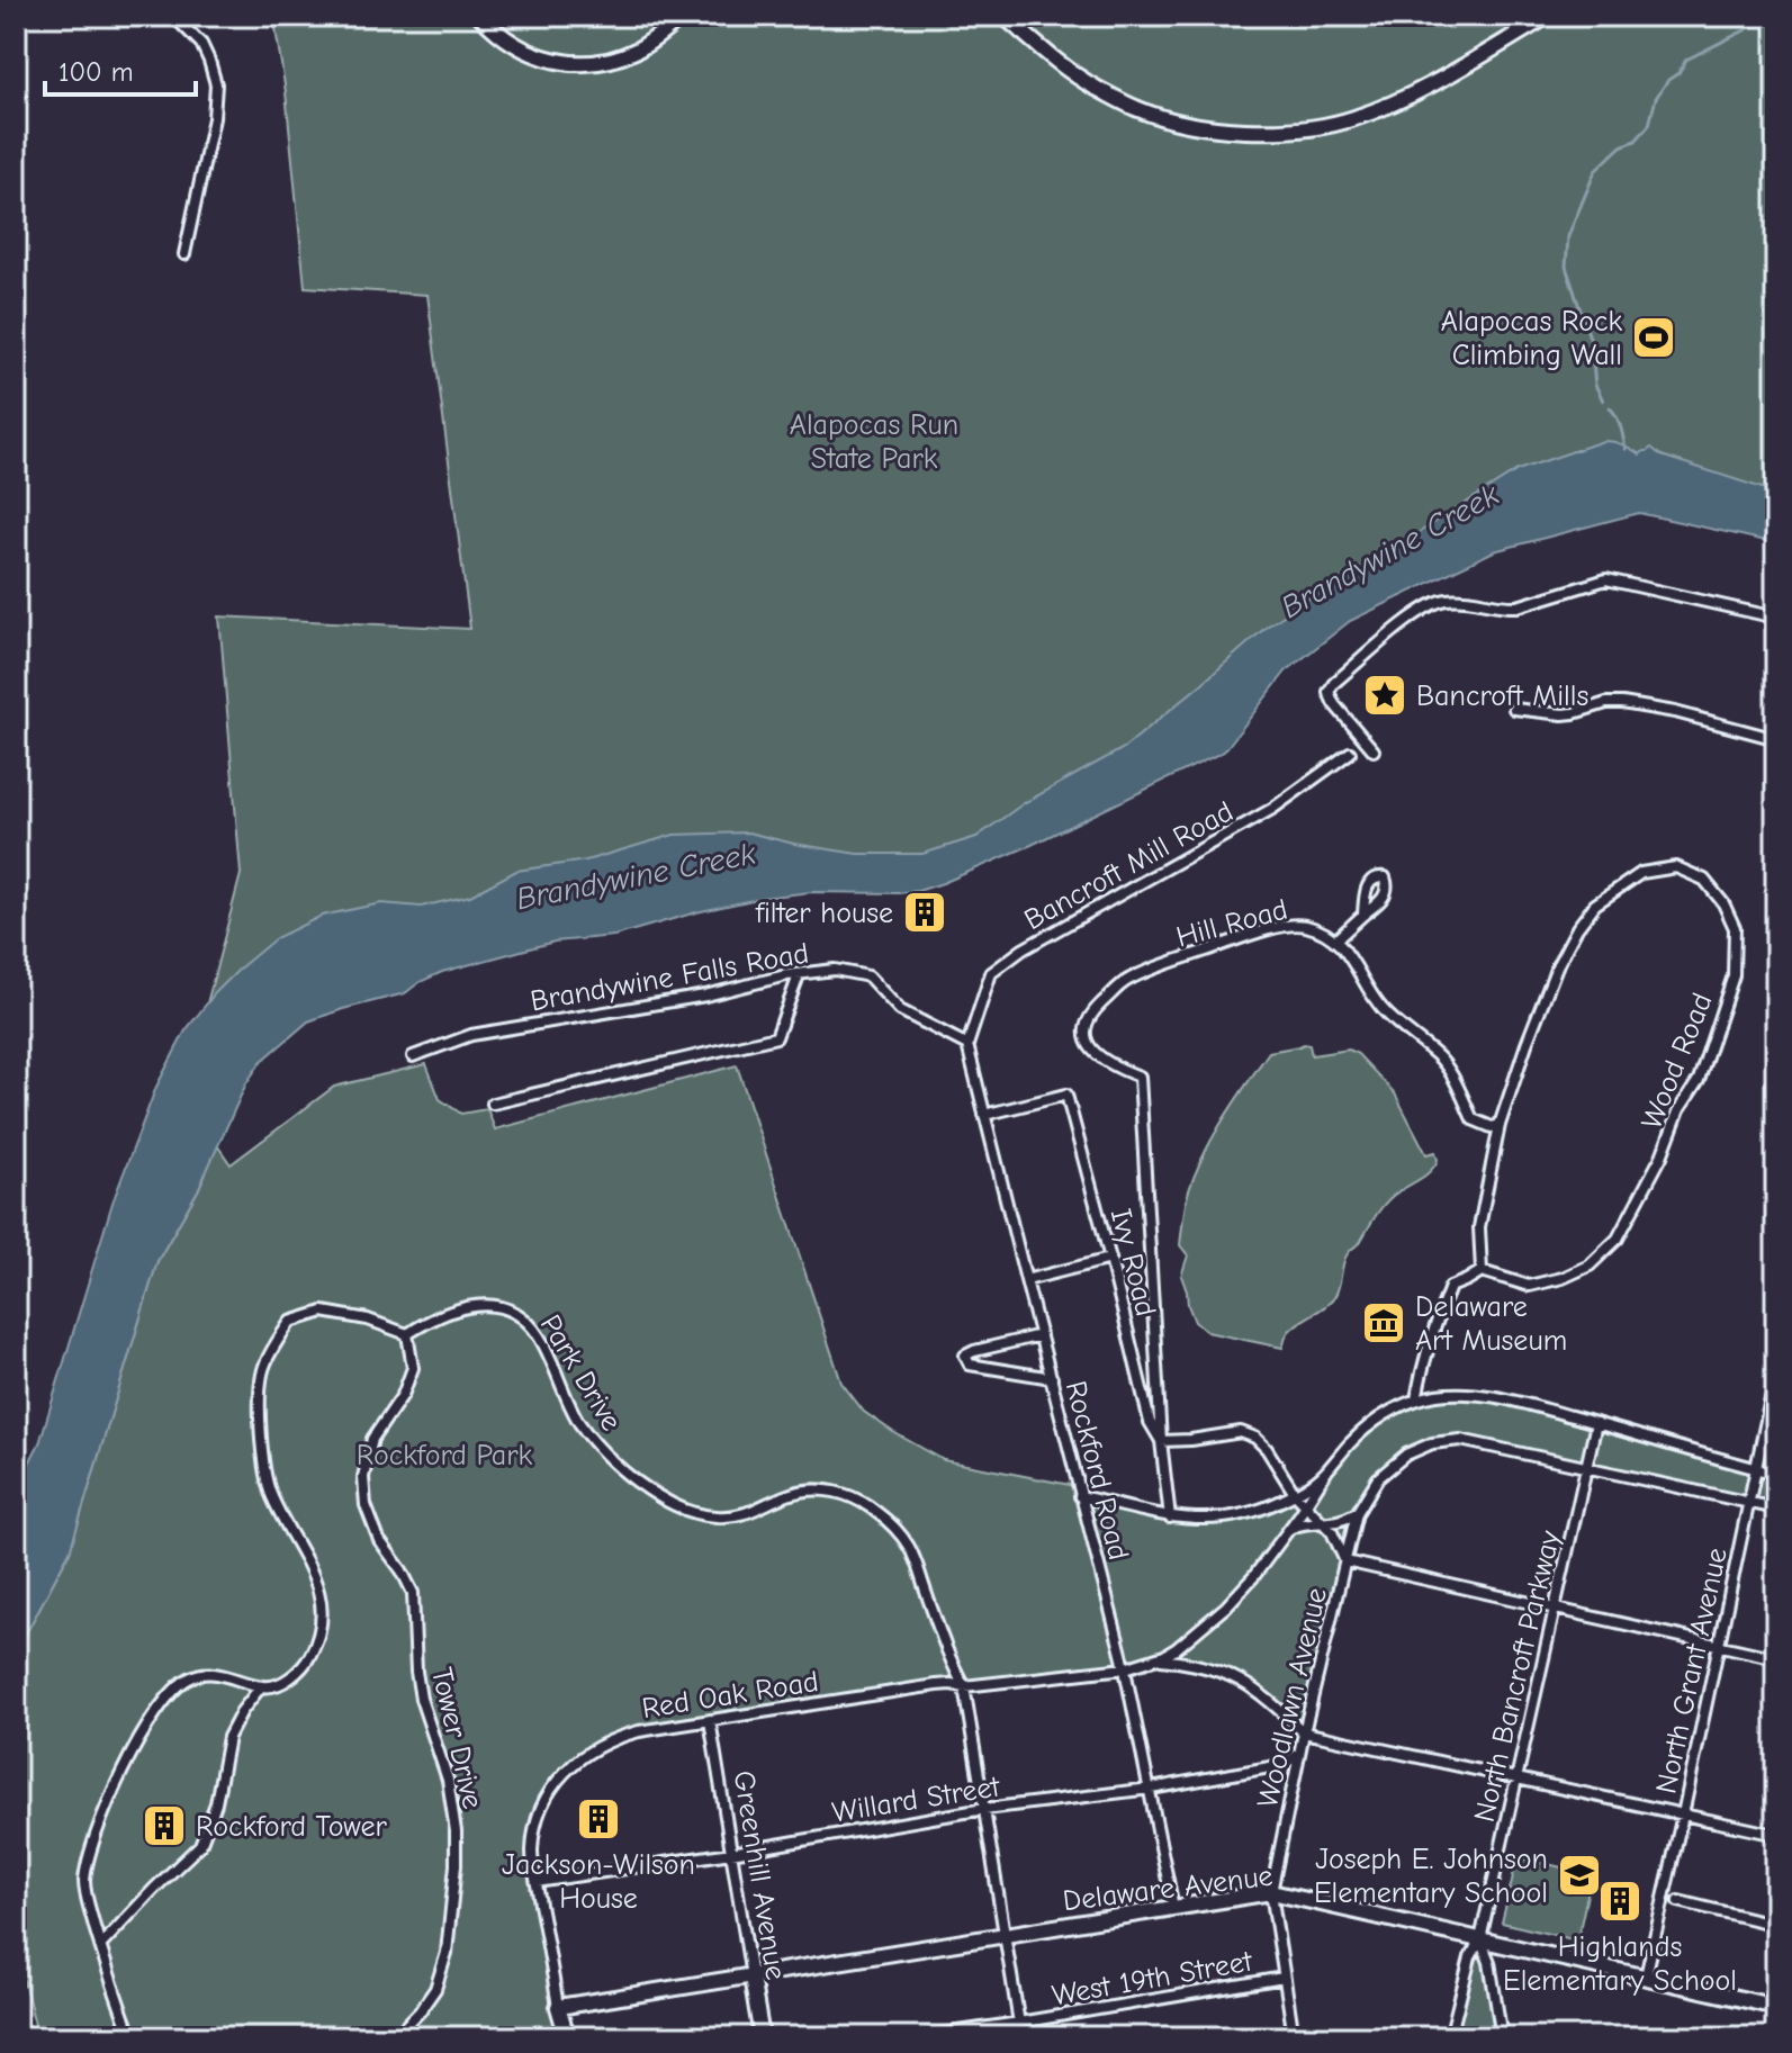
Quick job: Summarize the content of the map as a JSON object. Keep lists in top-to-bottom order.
{
  "streets": {
    "street": [
      "Bancroft Mill Road",
      "Hill Road",
      "Brandywine Falls Road",
      "Wood Road",
      "Ivy Road",
      "Park Drive",
      "Rockford Road",
      "North Grant Avenue",
      "North Bancroft Parkway",
      "Red Oak Road",
      "Woodlawn Avenue",
      "Tower Drive",
      "Willard Street",
      "Greenhill Avenue",
      "Delaware Avenue",
      "West 19th Street"
    ]
  },
  "crossings": [
    ["Bancroft Mill Road", "Brandywine Falls Road"],
    ["Bancroft Mill Road", "Rockford Road"],
    ["Hill Road", "Ivy Road"],
    ["Brandywine Falls Road", "Rockford Road"],
    ["Ivy Road", "Rockford Road"],
    ["Park Drive", "Red Oak Road"],
    ["Park Drive", "Tower Drive"],
    ["Park Drive", "Willard Street"],
    ["Park Drive", "Delaware Avenue"],
    ["Park Drive", "West 19th Street"],
    ["Rockford Road", "Red Oak Road"],
    ["Rockford Road", "Willard Street"],
    ["Rockford Road", "Delaware Avenue"],
    ["North Grant Avenue", "Woodlawn Avenue"],
    ["North Grant Avenue", "Delaware Avenue"],
    ["North Bancroft Parkway", "Woodlawn Avenue"],
    ["North Bancroft Parkway", "Delaware Avenue"],
    ["Red Oak Road", "Woodlawn Avenue"],
    ["Red Oak Road", "Willard Street"],
    ["Red Oak Road", "Greenhill Avenue"],
    ["Red Oak Road", "Delaware Avenue"],
    ["Woodlawn Avenue", "Willard Street"],
    ["Woodlawn Avenue", "Delaware Avenue"],
    ["Woodlawn Avenue", "West 19th Street"],
    ["Willard Street", "Greenhill Avenue"],
    ["Greenhill Avenue", "Delaware Avenue"]
  ],
  "water": ["Brandywine Creek"],
  "parks": ["Alapocas Run State Park", "Rockford Park"],
  "places": {
    "sports": ["Alapocas Rock Climbing Wall"],
    "place": ["Bancroft Mills"],
    "building": [
      "filter house",
      "Jackson-Wilson House",
      "Rockford Tower",
      "Highlands Elementary School"
    ],
    "museum": ["Delaware Art Museum"],
    "school or university": ["Joseph E. Johnson Elementary School"]
  },
  "scale_bar": "100 m"
}
